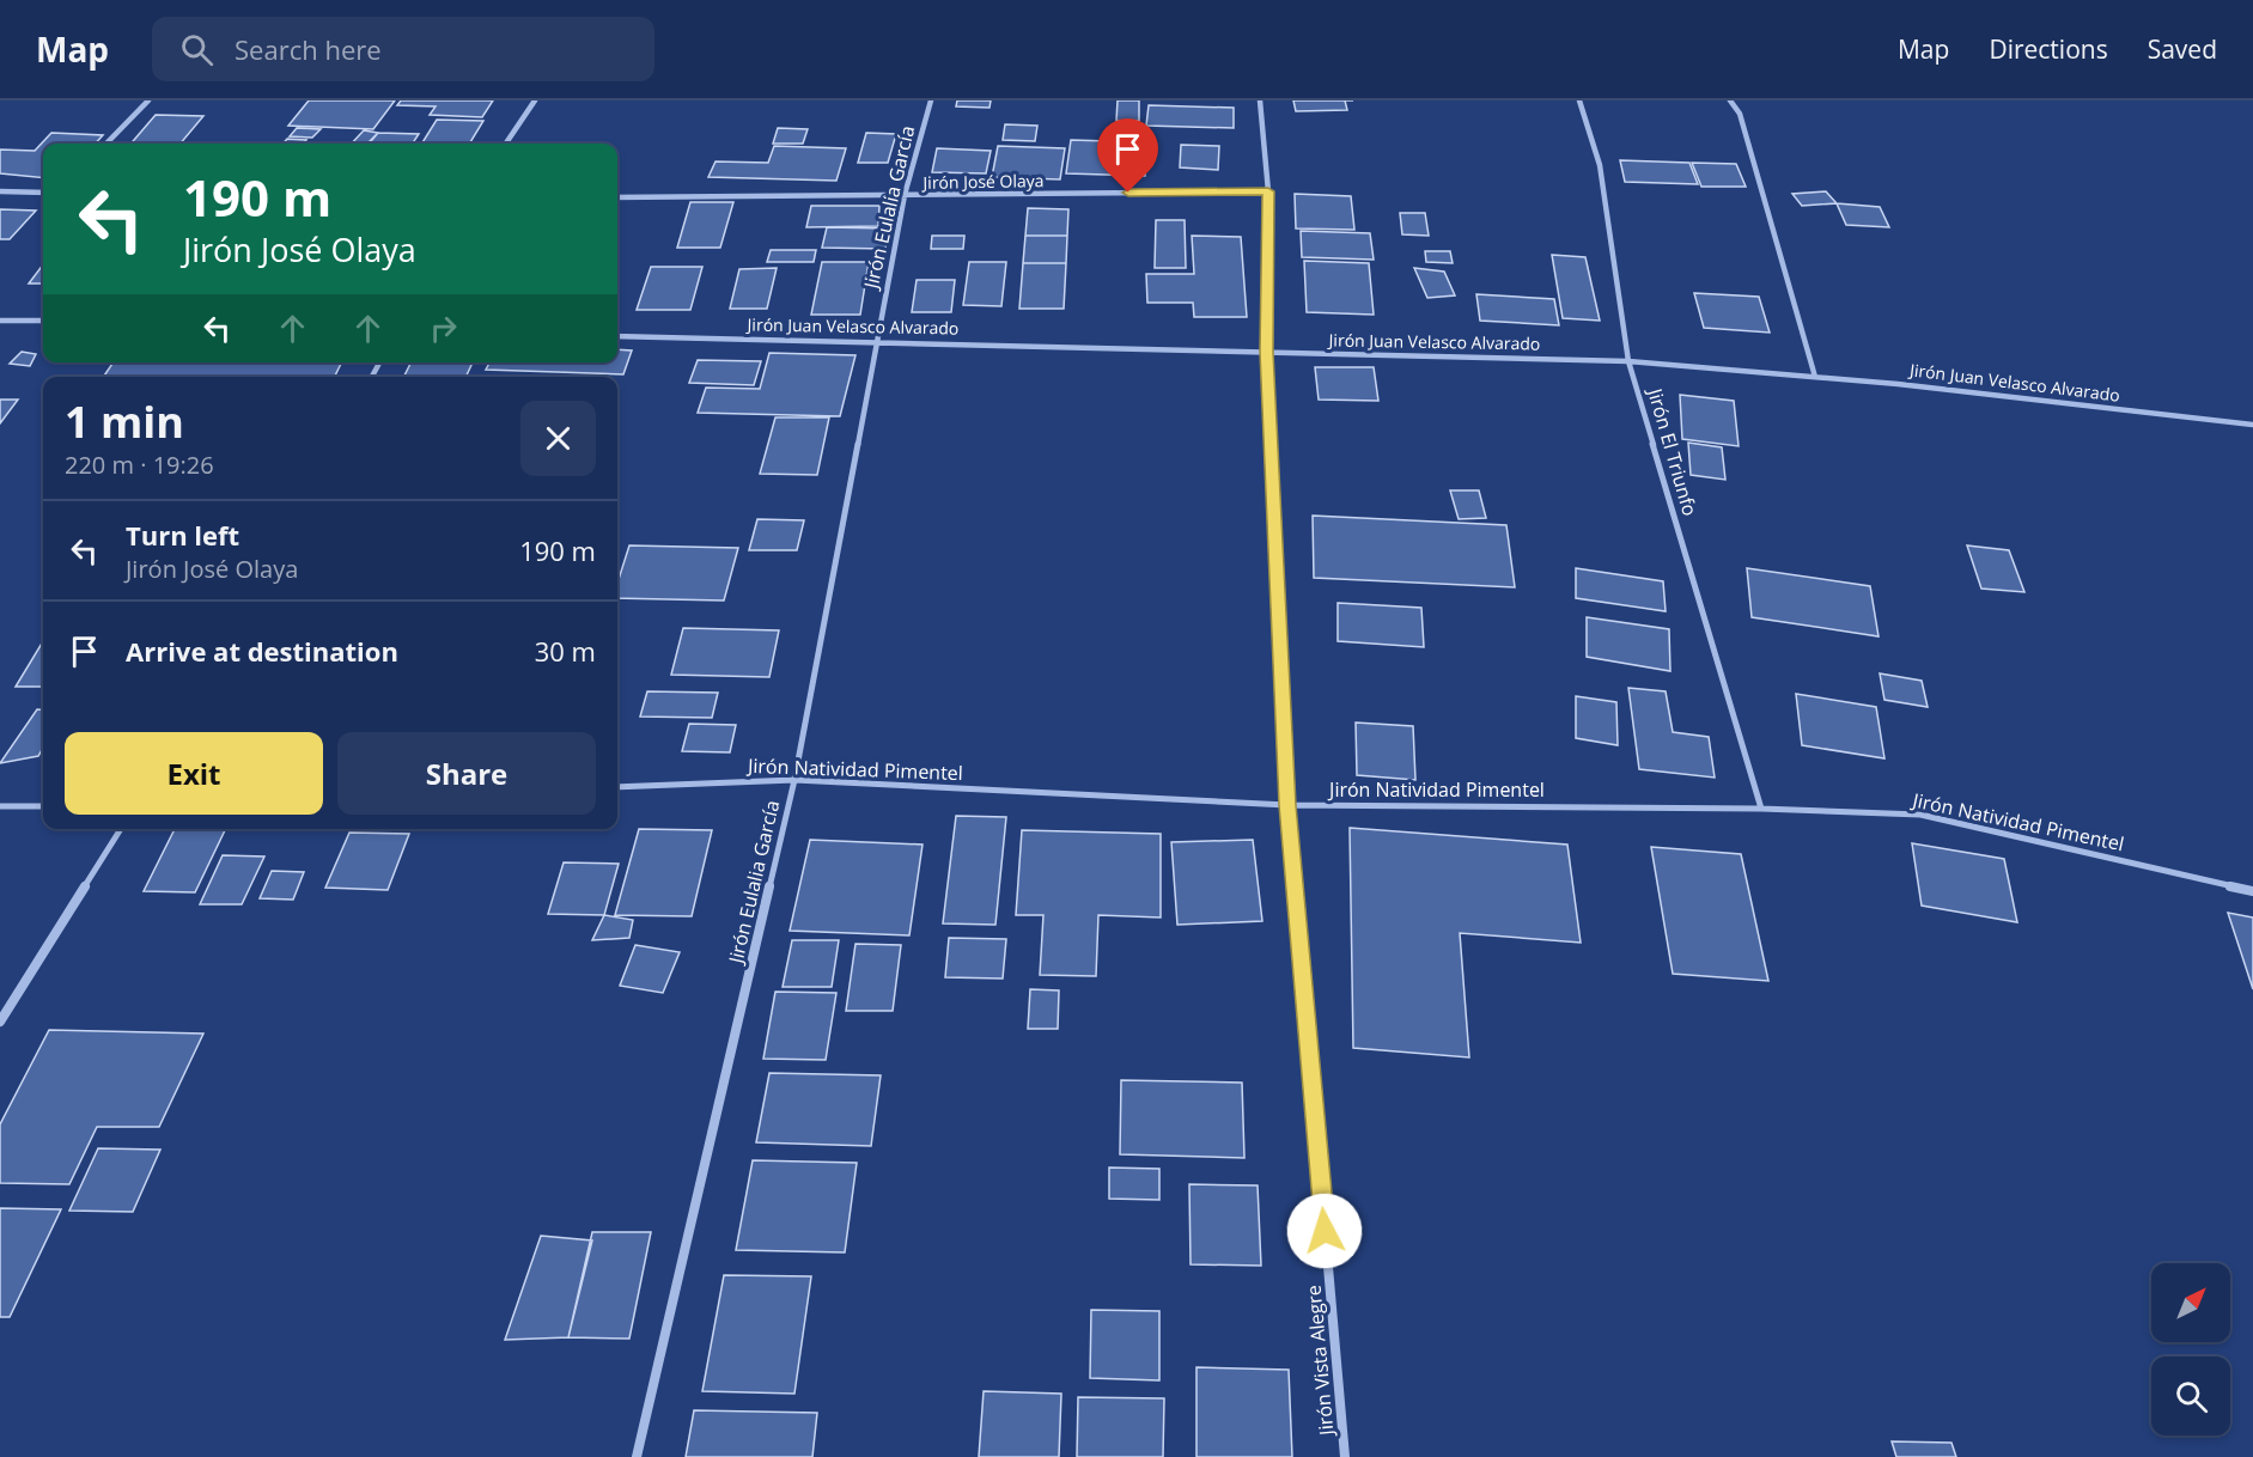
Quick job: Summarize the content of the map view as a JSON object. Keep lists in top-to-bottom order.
{
  "streets": {
    "street": [
      "Jirón José Olaya",
      "Jirón Eulalia García",
      "Jirón Juan Velasco Alvarado",
      "Jirón El Triunfo",
      "Jirón Natividad Pimentel",
      "Jirón Vista Alegre"
    ]
  },
  "crossings": [
    ["Jirón José Olaya", "Jirón Eulalia García"],
    ["Jirón José Olaya", "Jirón Vista Alegre"],
    ["Jirón Eulalia García", "Jirón Juan Velasco Alvarado"],
    ["Jirón Eulalia García", "Jirón Natividad Pimentel"],
    ["Jirón Juan Velasco Alvarado", "Jirón El Triunfo"],
    ["Jirón Juan Velasco Alvarado", "Jirón Vista Alegre"],
    ["Jirón El Triunfo", "Jirón Natividad Pimentel"],
    ["Jirón Natividad Pimentel", "Jirón Vista Alegre"]
  ],
  "north": "top right",
  "page": {
    "header": "Map",
    "search": "Search here",
    "nav": ["Map", "Directions", "Saved"],
    "turn": ["190 m", "Jirón José Olaya"],
    "heading": ["1 min", "220 m · 19:26"],
    "list": [
      {
        "name": "Turn left",
        "note": "Jirón José Olaya",
        "value": "190 m"
      },
      {
        "name": "Arrive at destination",
        "value": "30 m"
      }
    ],
    "buttons": ["Exit", "Share"]
  }
}
